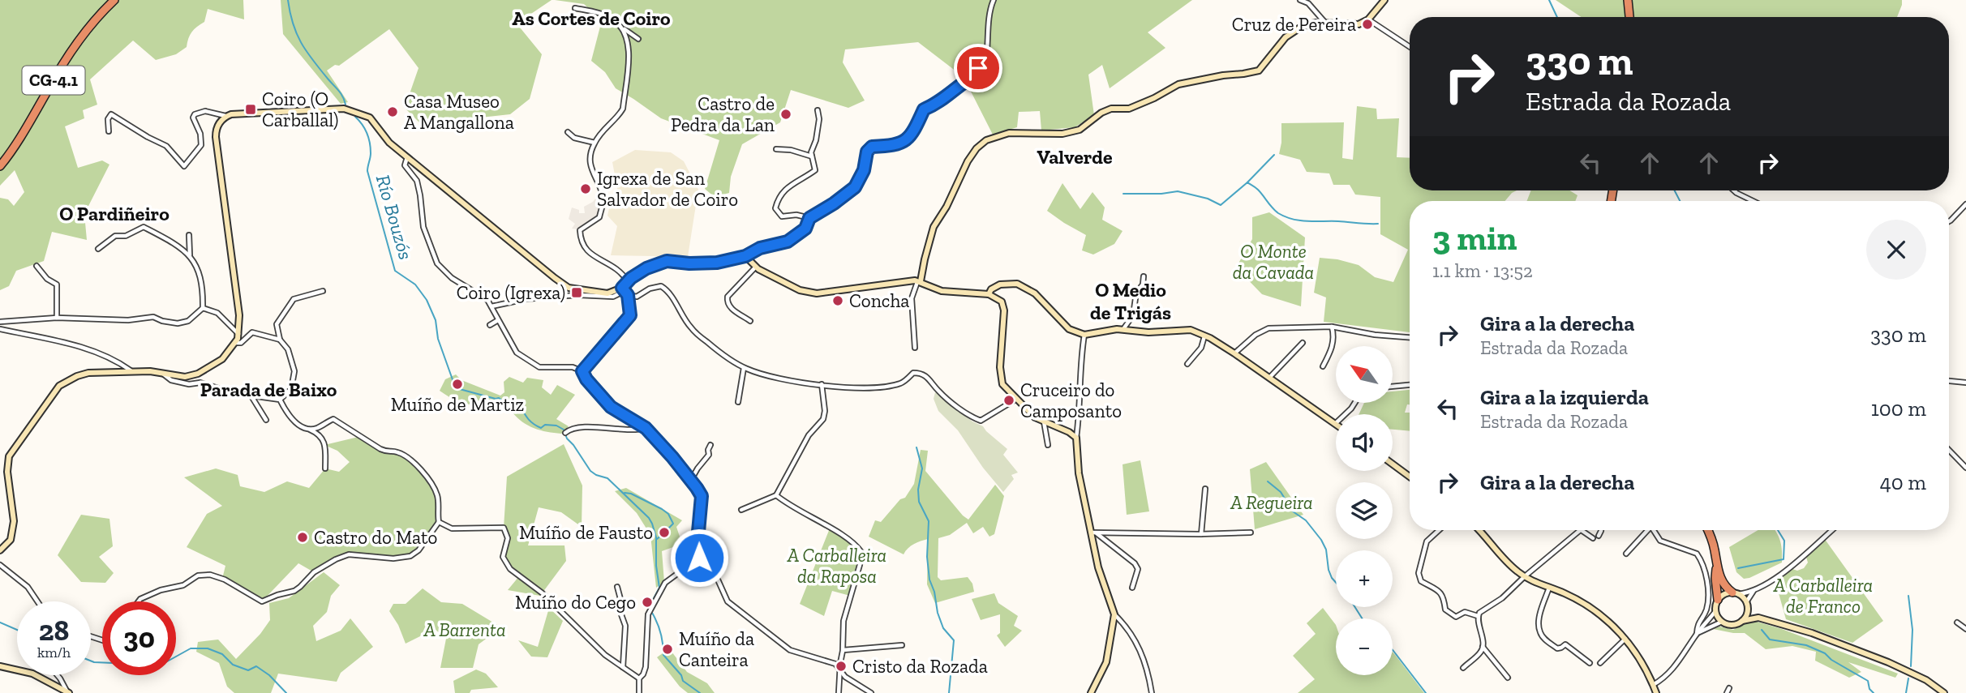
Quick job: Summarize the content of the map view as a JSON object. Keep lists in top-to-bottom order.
{
  "streets": {
    "highway": ["CG-4.1"]
  },
  "districts": [
    "As Cortes de Coiro",
    "Valverde",
    "O Pardiñeiro",
    "O Medio de Trigás",
    "Parada de Baixo"
  ],
  "water": ["Río Bouzós"],
  "parks": [
    "O Monte da Cavada",
    "A Regueira",
    "A Carballeira da Raposa",
    "A Carballeira de Franco",
    "A Barrenta"
  ],
  "places": {
    "other": [
      "Cruz de Pereira",
      "Casa Museo A Mangallona",
      "Castro de Pedra da Lan",
      "Igrexa de San Salvador de Coiro",
      "Concha",
      "Muíño de Martiz",
      "Cruceiro do Camposanto",
      "Muíño de Fausto",
      "Castro do Mato",
      "Muíño do Cego",
      "Muíño da Canteira",
      "Cristo da Rozada"
    ],
    "transit": ["Coiro (O Carballal)", "Coiro (Igrexa)"]
  },
  "north": "top left",
  "page": {
    "turn": ["330 m", "Estrada da Rozada"],
    "heading": ["3 min", "1.1 km · 13:52"],
    "list": [
      {
        "name": "Gira a la derecha",
        "note": "Estrada da Rozada",
        "value": "330 m"
      },
      {
        "name": "Gira a la izquierda",
        "note": "Estrada da Rozada",
        "value": "100 m"
      },
      {
        "name": "Gira a la derecha",
        "value": "40 m"
      }
    ],
    "map_buttons": ["+", "−"],
    "speed": "28 km/h",
    "limit": "30"
  }
}
